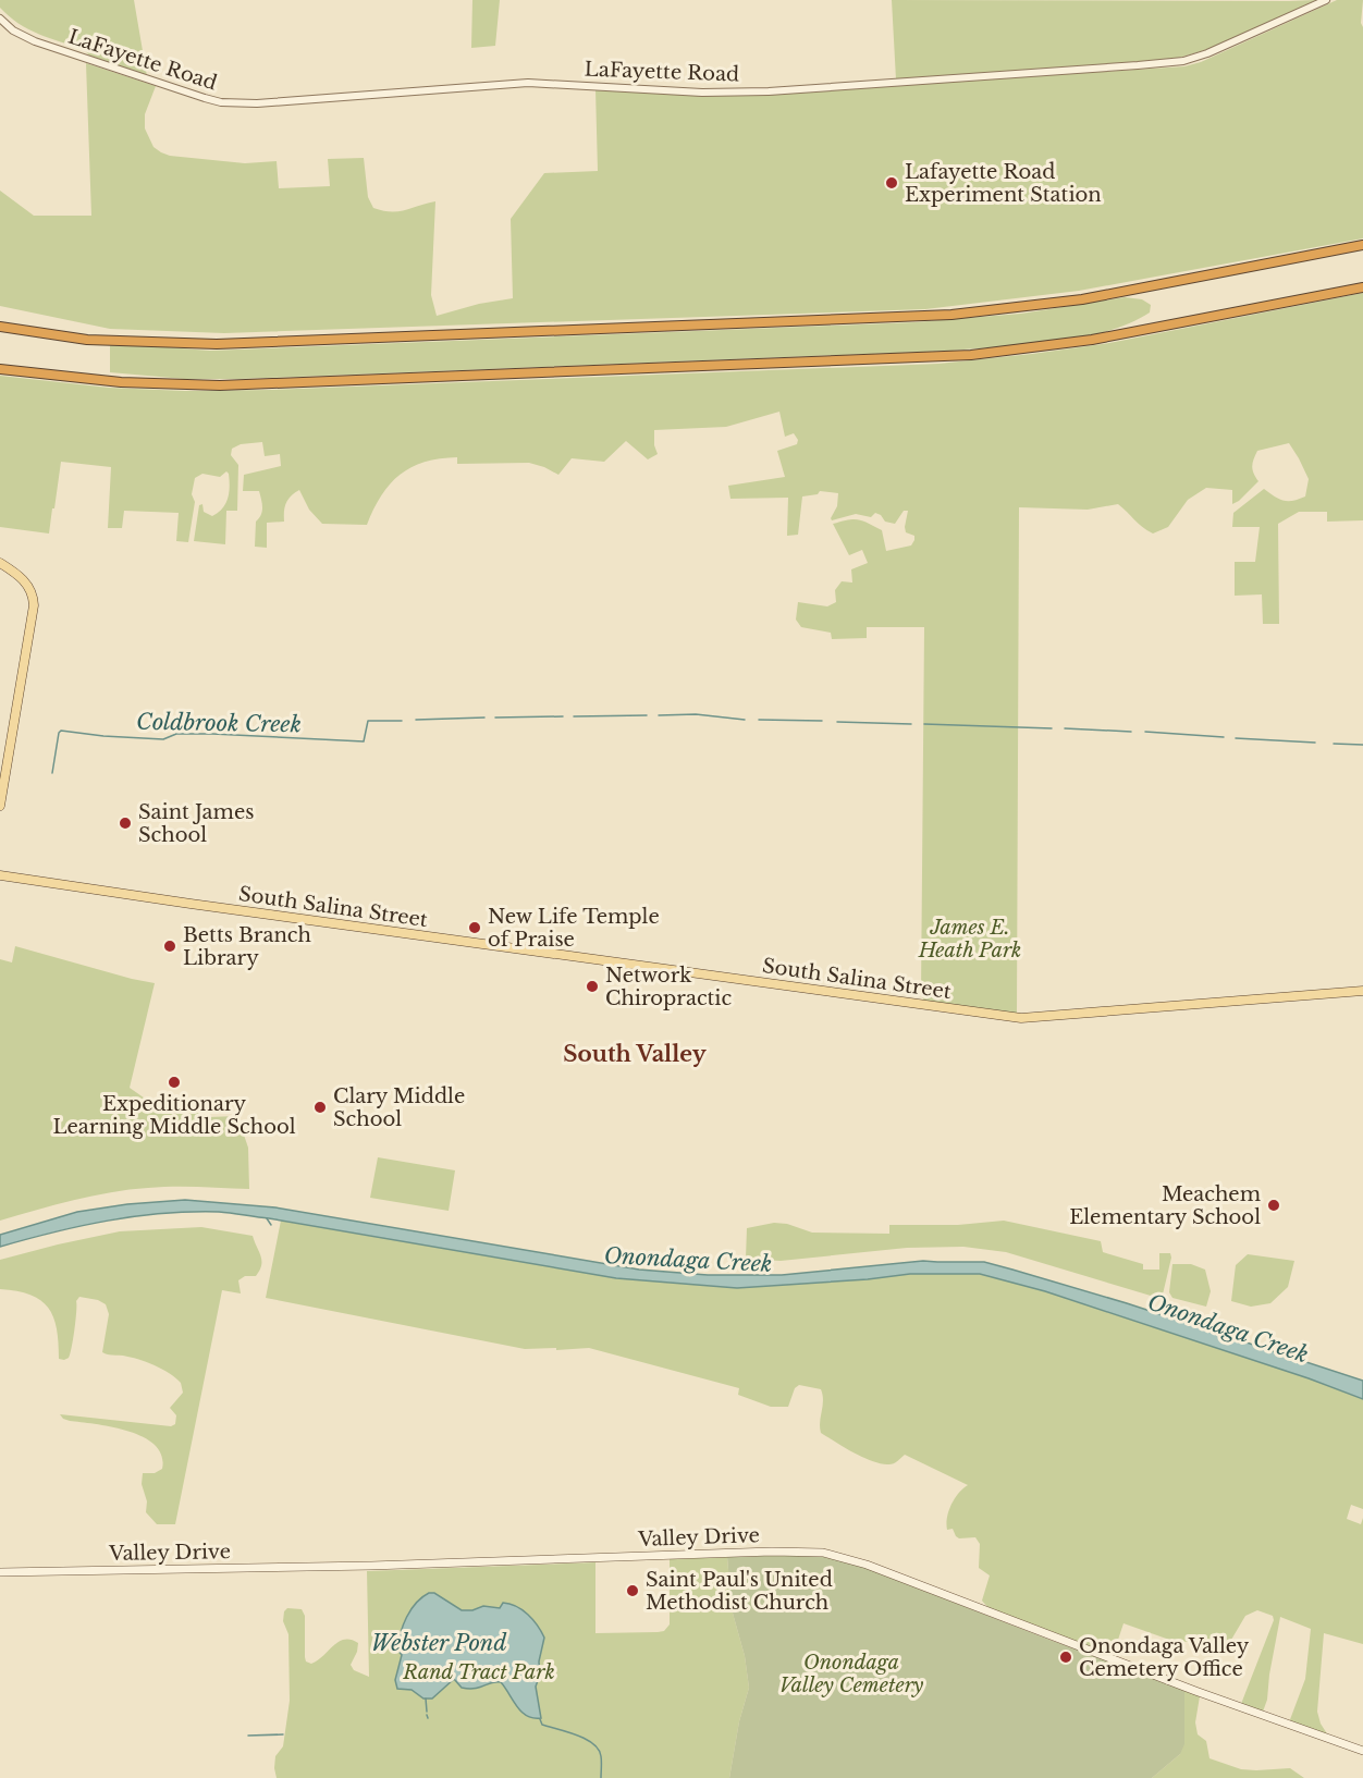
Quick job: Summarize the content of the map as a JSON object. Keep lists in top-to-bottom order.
{
  "streets": {
    "main road": ["South Salina Street", "Valley Drive"],
    "street": ["LaFayette Road"]
  },
  "districts": ["South Valley"],
  "water": ["Coldbrook Creek", "Onondaga Creek", "Webster Pond"],
  "parks": ["James E. Heath Park", "Onondaga Valley Cemetery", "Rand Tract Park"],
  "places": [
    "Lafayette Road Experiment Station",
    "Saint James School",
    "New Life Temple of Praise",
    "Betts Branch Library",
    "Network Chiropractic",
    "Expeditionary Learning Middle School",
    "Clary Middle School",
    "Meachem Elementary School",
    "Saint Paul's United Methodist Church",
    "Onondaga Valley Cemetery Office"
  ]
}
